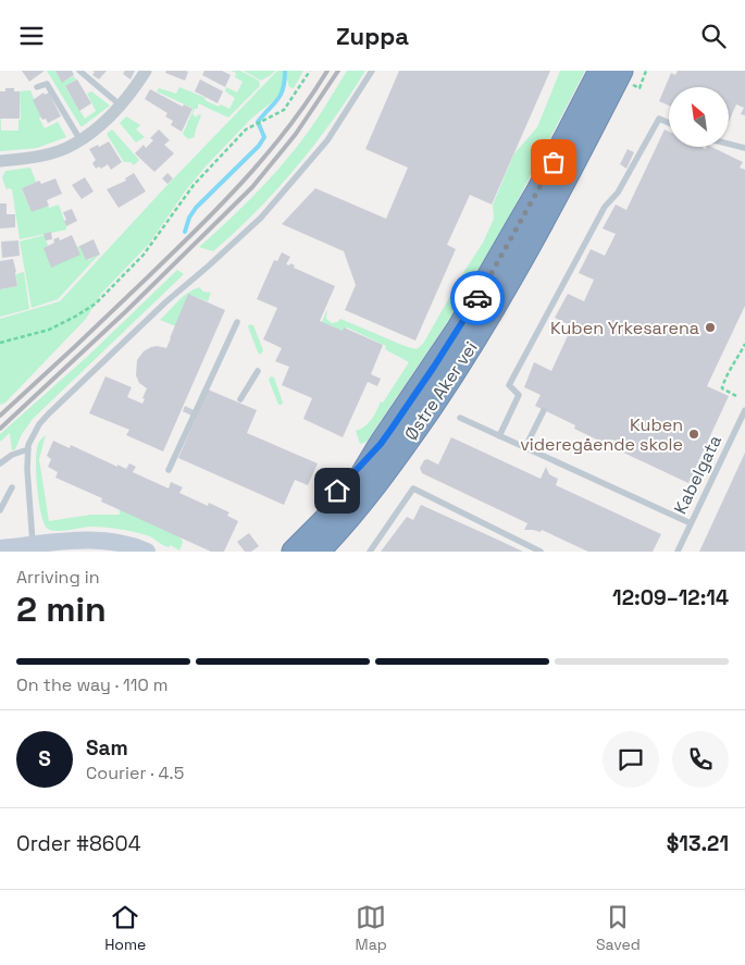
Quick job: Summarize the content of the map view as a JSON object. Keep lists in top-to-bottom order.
{
  "streets": {
    "highway": ["Østre Aker vei"],
    "lane": ["Kabelgata"]
  },
  "places": ["Kuben Yrkesarena", "Kuben videregående skole"],
  "north": "top left",
  "page": {
    "header": "Zuppa",
    "heading": ["2 min", "Arriving in", "12:09–12:14"],
    "panel": [
      "Sam",
      "Courier · 4.5",
      "Order #8604",
      "$13.21"
    ],
    "bar": "On the way · 110 m",
    "round": "S",
    "tabs": ["Home", "Map", "Saved"]
  }
}
